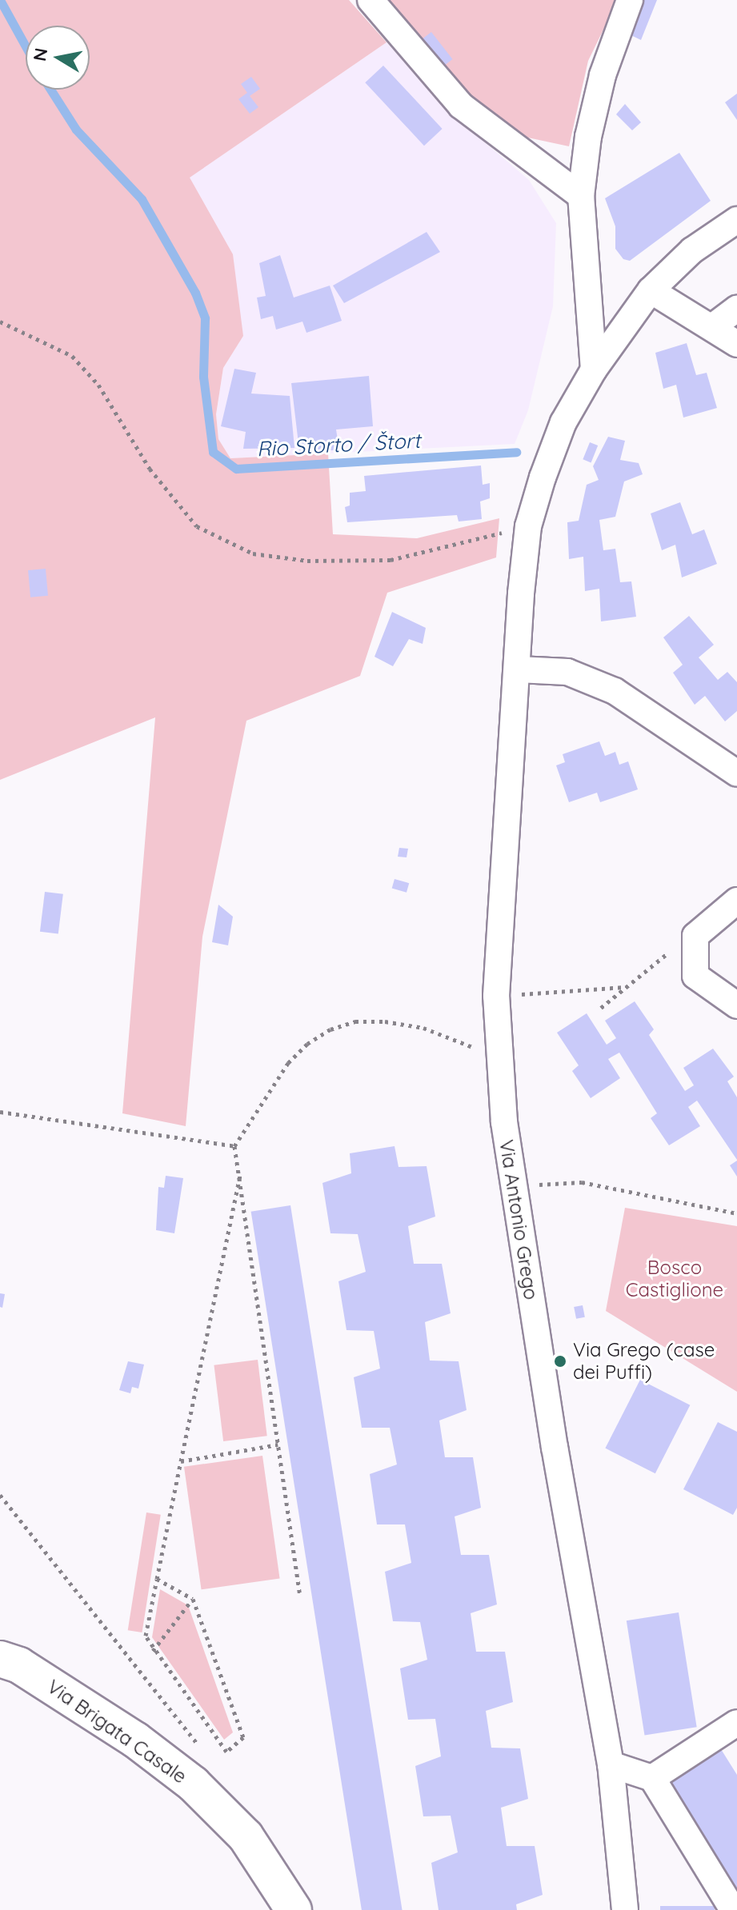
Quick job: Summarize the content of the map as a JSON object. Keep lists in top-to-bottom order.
{
  "streets": {
    "main road": ["Via Brigata Casale"],
    "street": ["Via Antonio Grego"]
  },
  "water": ["Rio Storto / Štort"],
  "parks": ["Bosco Castiglione"],
  "places": ["Via Grego (case dei Puffi)"],
  "north": "left"
}
